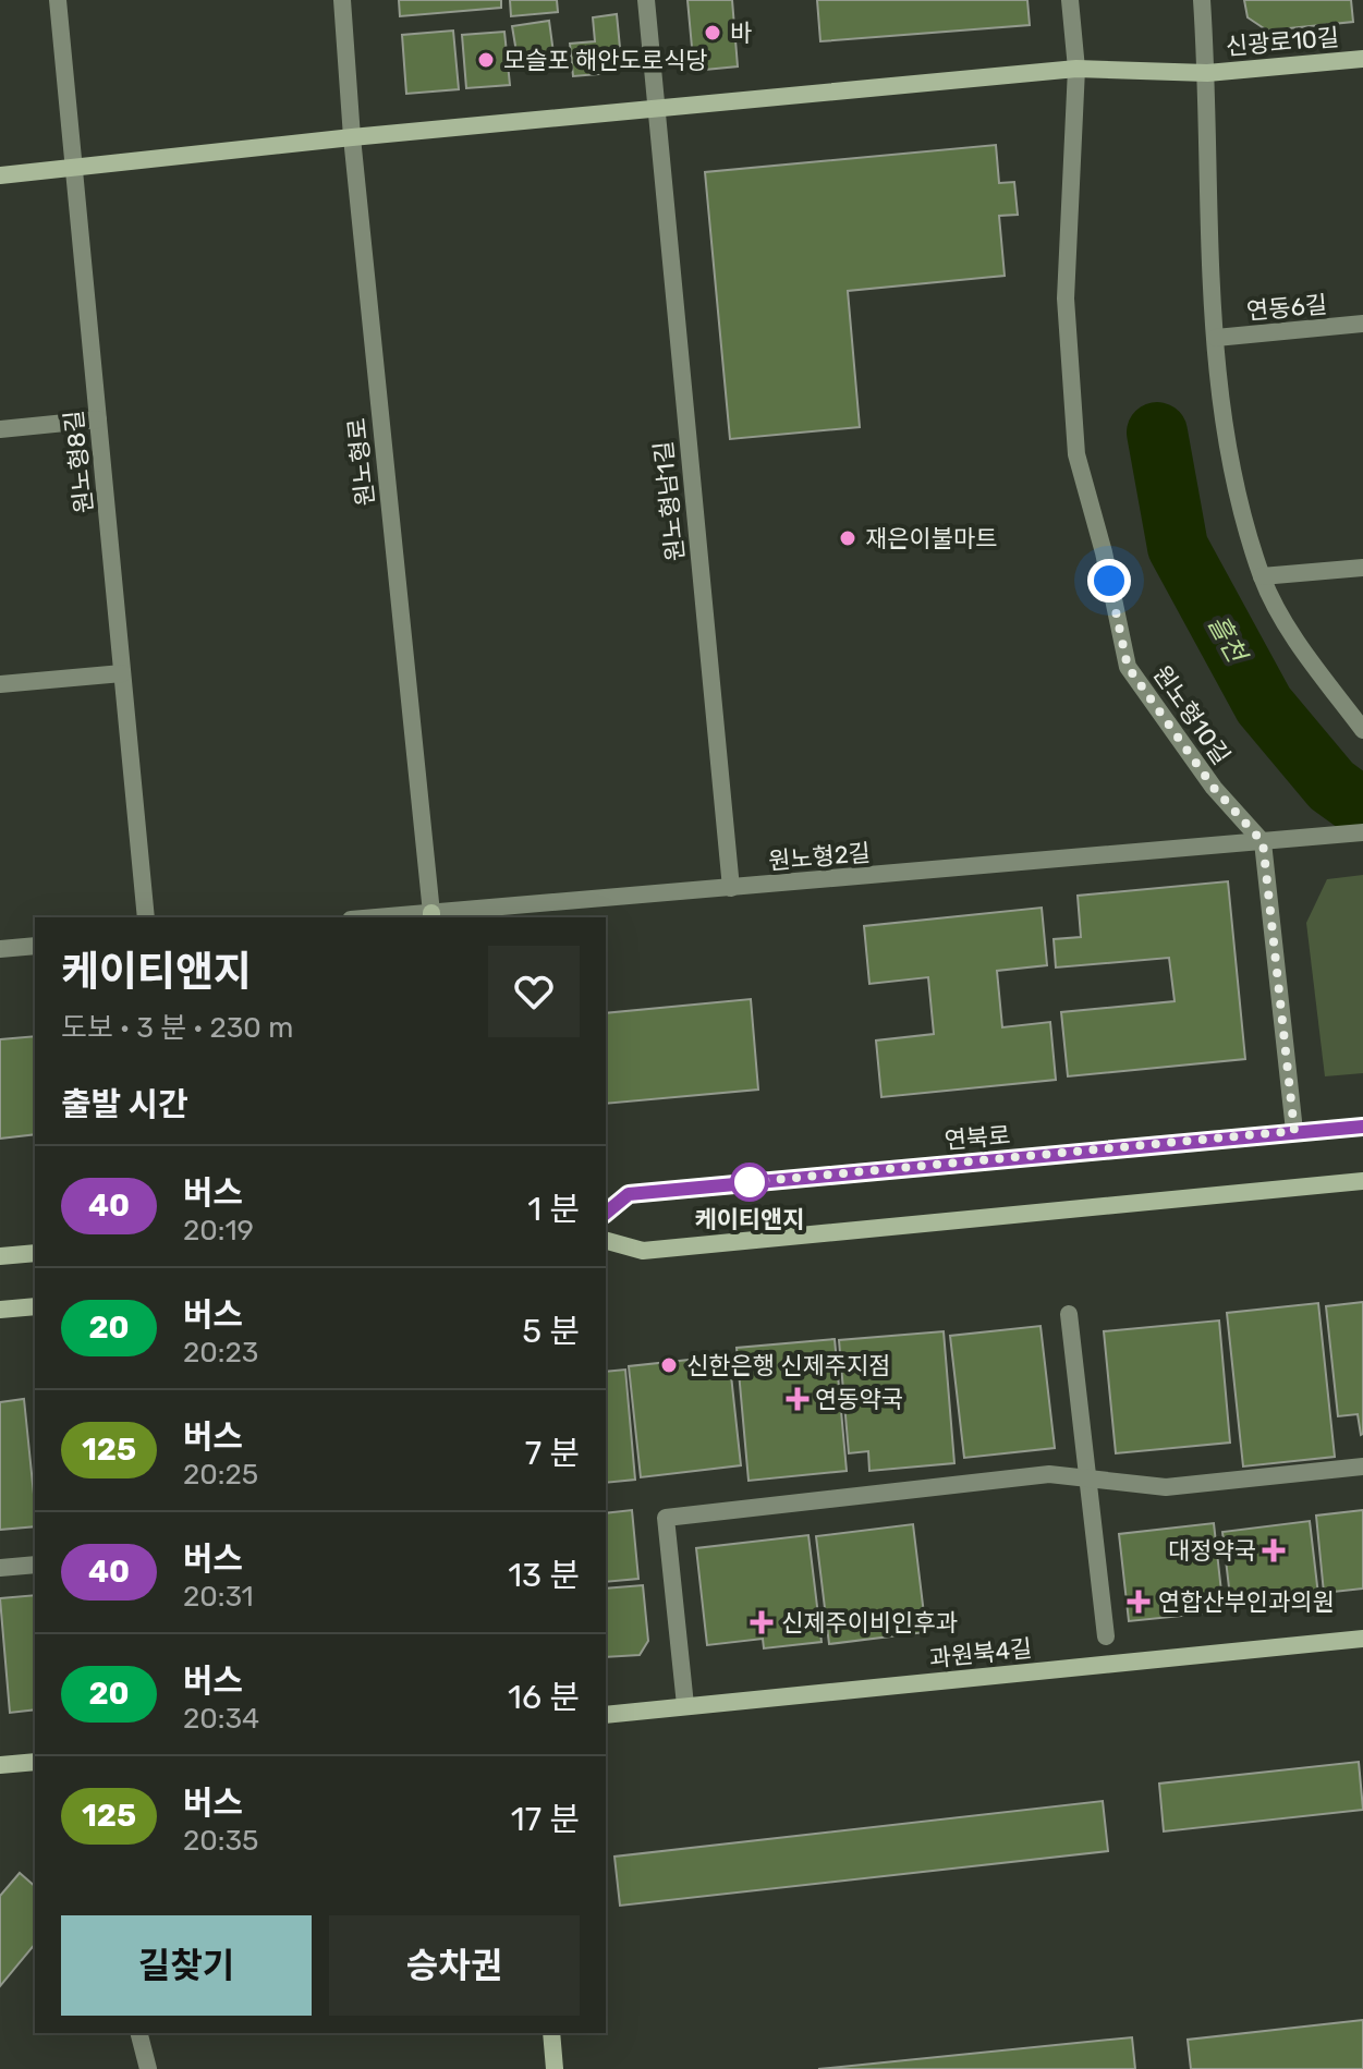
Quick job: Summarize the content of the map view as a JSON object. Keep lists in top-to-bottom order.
{
  "streets": {
    "street": [
      "신광로10길",
      "연동6길",
      "원노형8길",
      "원노형로",
      "원노형남1길",
      "원노형10길",
      "원노형2길",
      "연북로",
      "과원북4길"
    ]
  },
  "crossings": [
    ["원노형로", "원노형2길"],
    ["원노형남1길", "원노형2길"],
    ["원노형10길", "원노형2길"]
  ],
  "water": ["흘천"],
  "places": {
    "other": [
      "바",
      "모슬포 해안도로식당",
      "재은이불마트",
      "케이티앤지",
      "신한은행 신제주지점"
    ],
    "health": [
      "연동약국",
      "대정약국",
      "연합산부인과의원",
      "신제주이비인후과"
    ]
  },
  "lines": ["bus line 40"],
  "page": {
    "heading": [
      ["케이티앤지", "도보 · 3 분 · 230 m"],
      "출발 시간"
    ],
    "list": [
      {
        "mark": "40",
        "name": "버스",
        "note": "20:19",
        "value": "1 분"
      },
      {
        "mark": "20",
        "name": "버스",
        "note": "20:23",
        "value": "5 분"
      },
      {
        "mark": "125",
        "name": "버스",
        "note": "20:25",
        "value": "7 분"
      },
      {
        "mark": "40",
        "name": "버스",
        "note": "20:31",
        "value": "13 분"
      },
      {
        "mark": "20",
        "name": "버스",
        "note": "20:34",
        "value": "16 분"
      },
      {
        "mark": "125",
        "name": "버스",
        "note": "20:35",
        "value": "17 분"
      }
    ],
    "buttons": ["길찾기", "승차권"]
  }
}
